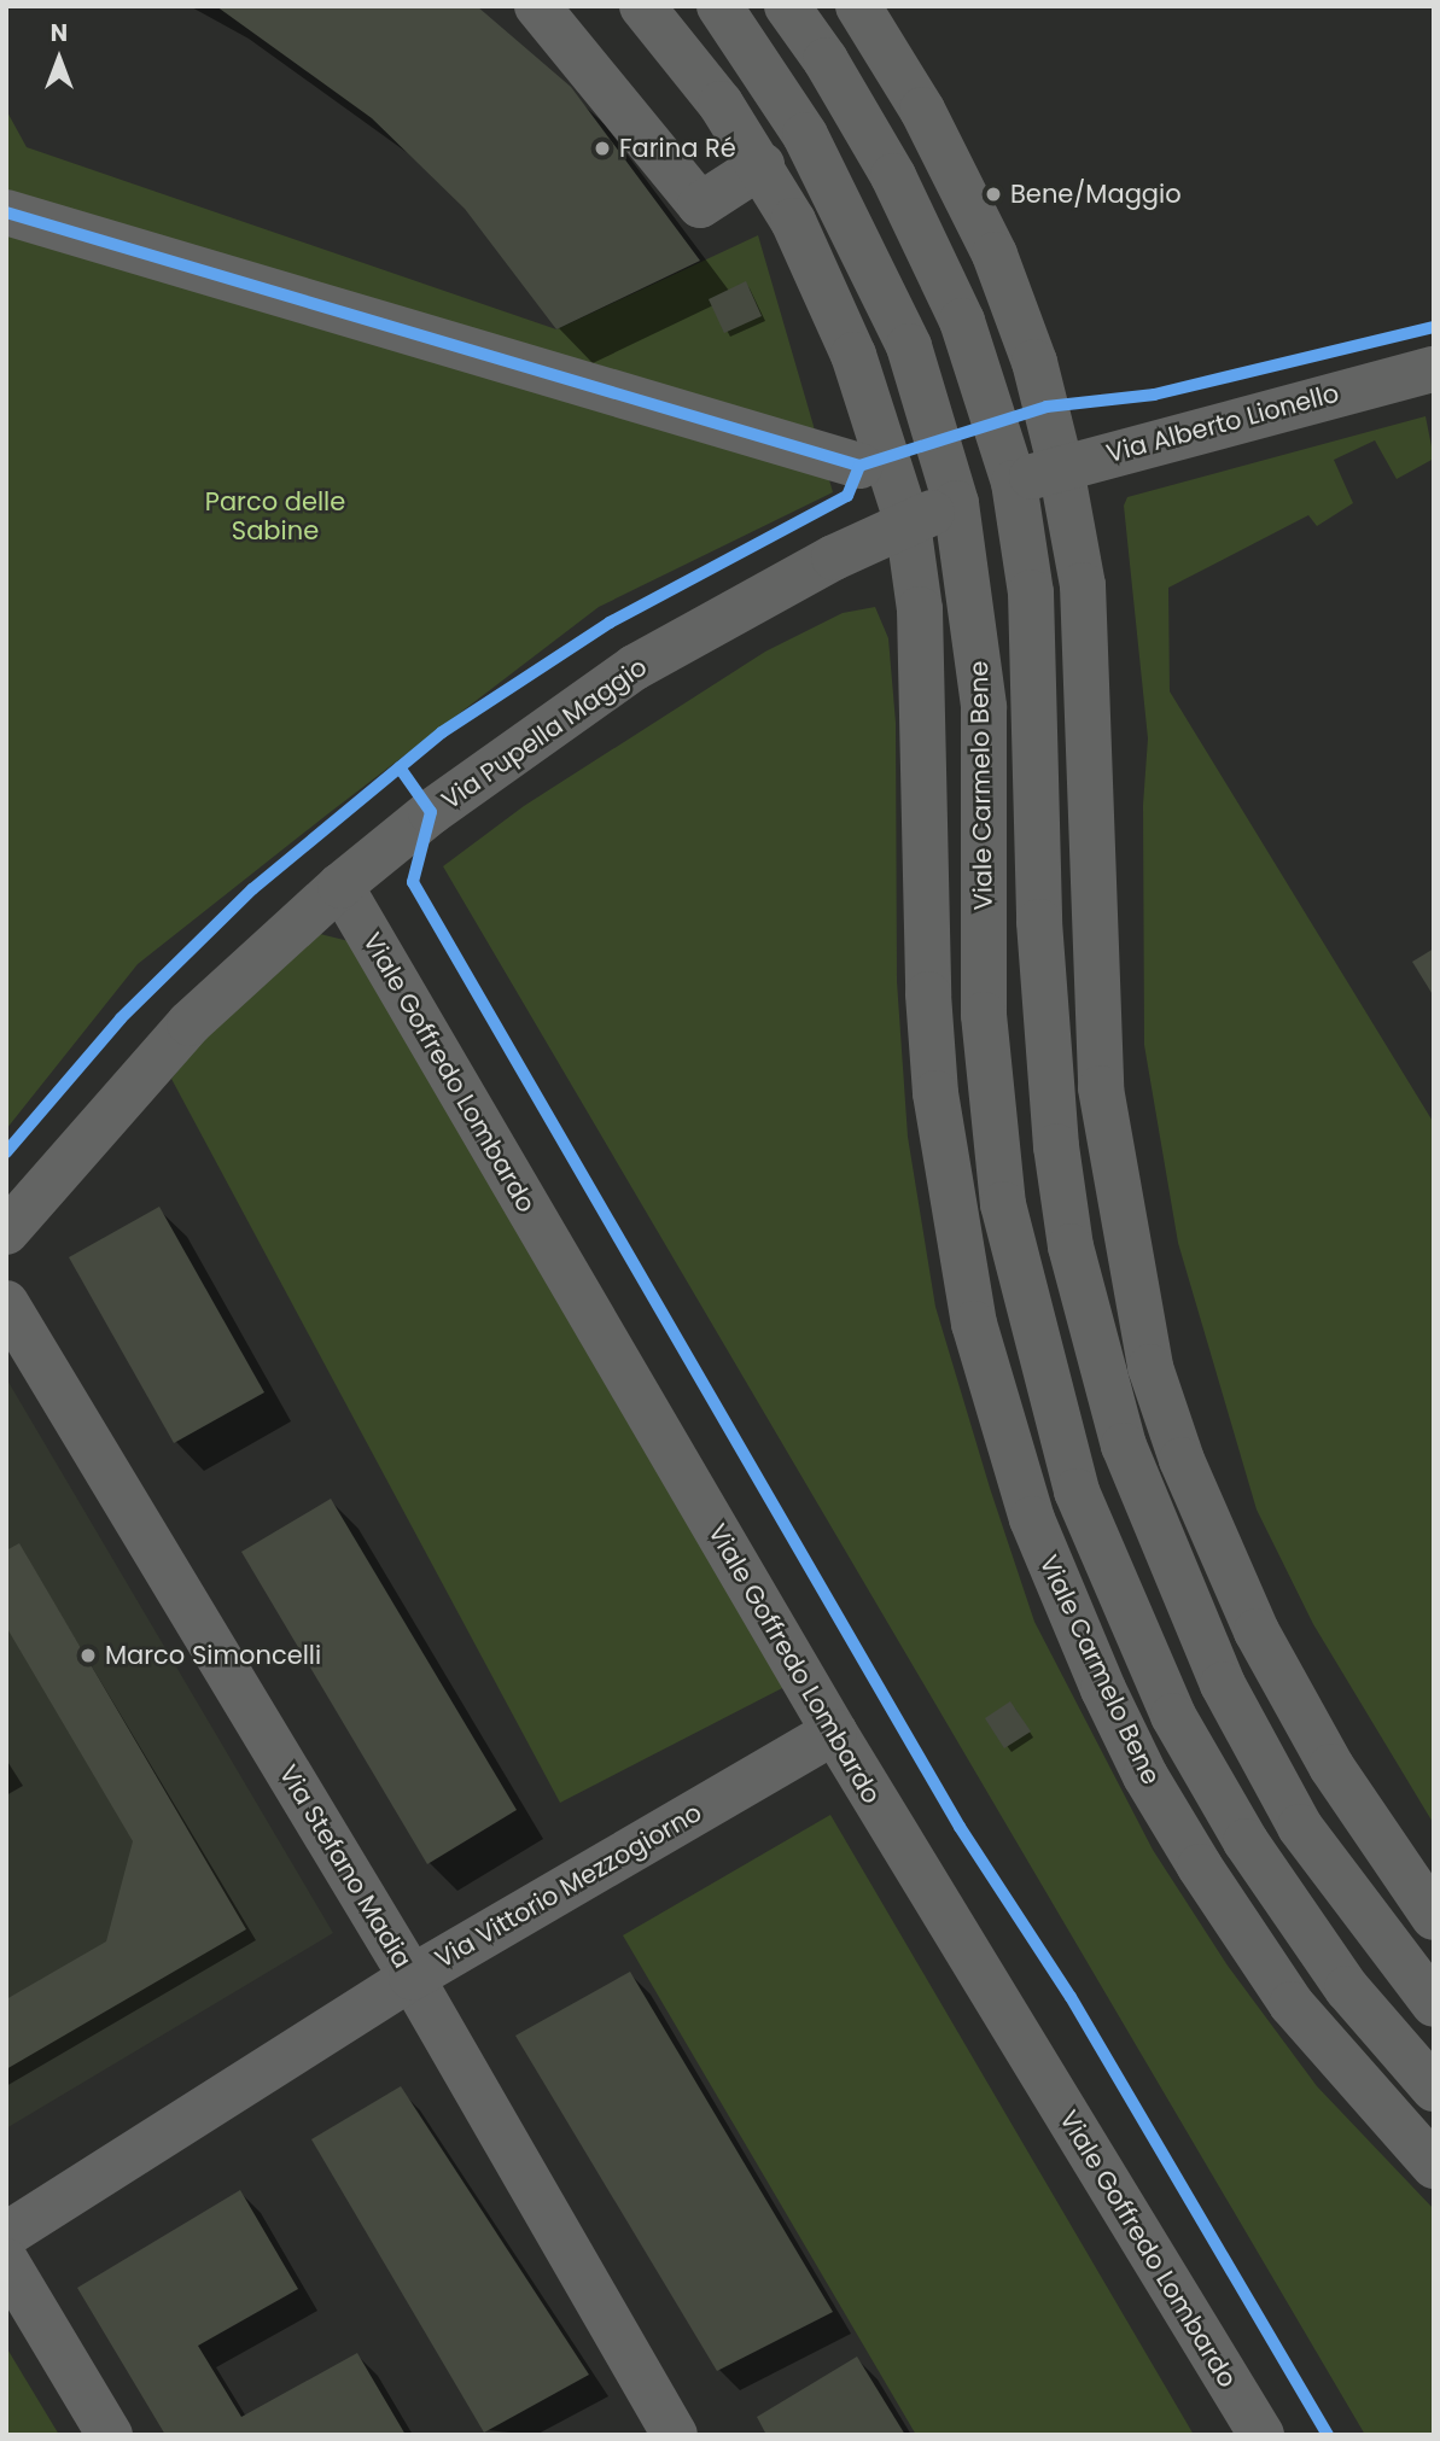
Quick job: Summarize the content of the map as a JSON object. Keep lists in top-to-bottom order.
{
  "streets": {
    "street": [
      "Via Alberto Lionello",
      "Via Pupella Maggio",
      "Viale Carmelo Bene",
      "Viale Goffredo Lombardo",
      "Via Stefano Madia",
      "Via Vittorio Mezzogiorno"
    ]
  },
  "crossings": [
    ["Via Alberto Lionello", "Via Pupella Maggio"],
    ["Via Pupella Maggio", "Viale Carmelo Bene"],
    ["Via Pupella Maggio", "Viale Goffredo Lombardo"],
    ["Viale Goffredo Lombardo", "Via Vittorio Mezzogiorno"],
    ["Via Stefano Madia", "Via Vittorio Mezzogiorno"]
  ],
  "parks": ["Parco delle Sabine"],
  "places": ["Farina Ré", "Bene/Maggio", "Marco Simoncelli"],
  "north": "top"
}
